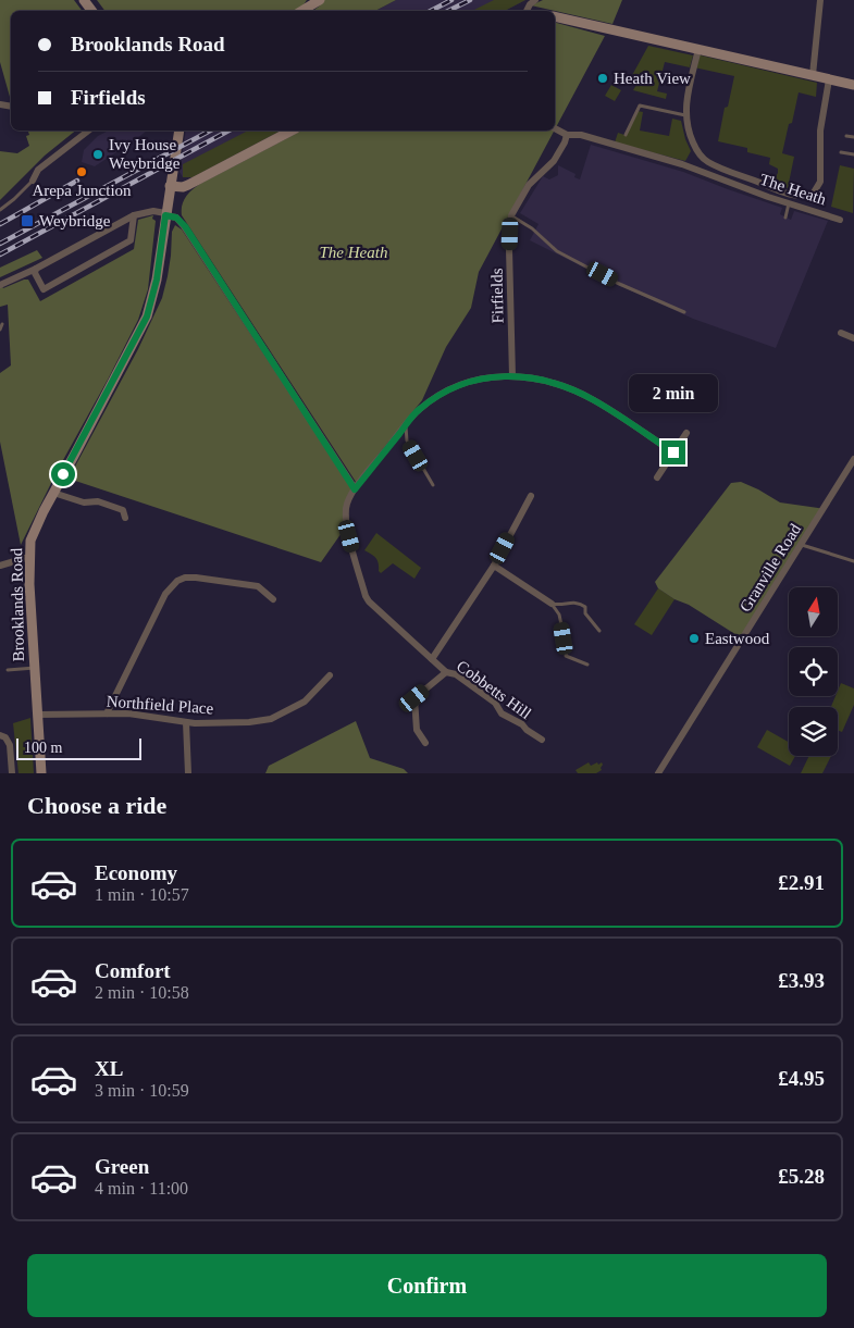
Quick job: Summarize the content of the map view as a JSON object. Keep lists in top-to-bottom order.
{
  "streets": {
    "main road": ["Brooklands Road"],
    "street": [
      "The Heath",
      "Firfields",
      "Granville Road",
      "Cobbetts Hill",
      "Northfield Place"
    ]
  },
  "crossings": [
    ["Brooklands Road", "Northfield Place"]
  ],
  "parks": ["The Heath"],
  "places": {
    "other": [
      "Heath View",
      "Ivy House Weybridge",
      "Arepa Junction",
      "Eastwood"
    ],
    "transit": ["Weybridge"]
  },
  "scale_bar": "100 m",
  "north": "top",
  "page": {
    "banner": ["Brooklands Road", "Firfields"],
    "bubble": "2 min",
    "scale": "100 m",
    "heading": "Choose a ride",
    "list": [
      {
        "name": "Economy",
        "note": "1 min · 10:57",
        "value": "£2.91"
      },
      {
        "name": "Comfort",
        "note": "2 min · 10:58",
        "value": "£3.93"
      },
      {
        "name": "XL",
        "note": "3 min · 10:59",
        "value": "£4.95"
      },
      {
        "name": "Green",
        "note": "4 min · 11:00",
        "value": "£5.28"
      }
    ],
    "buttons": "Confirm"
  }
}
